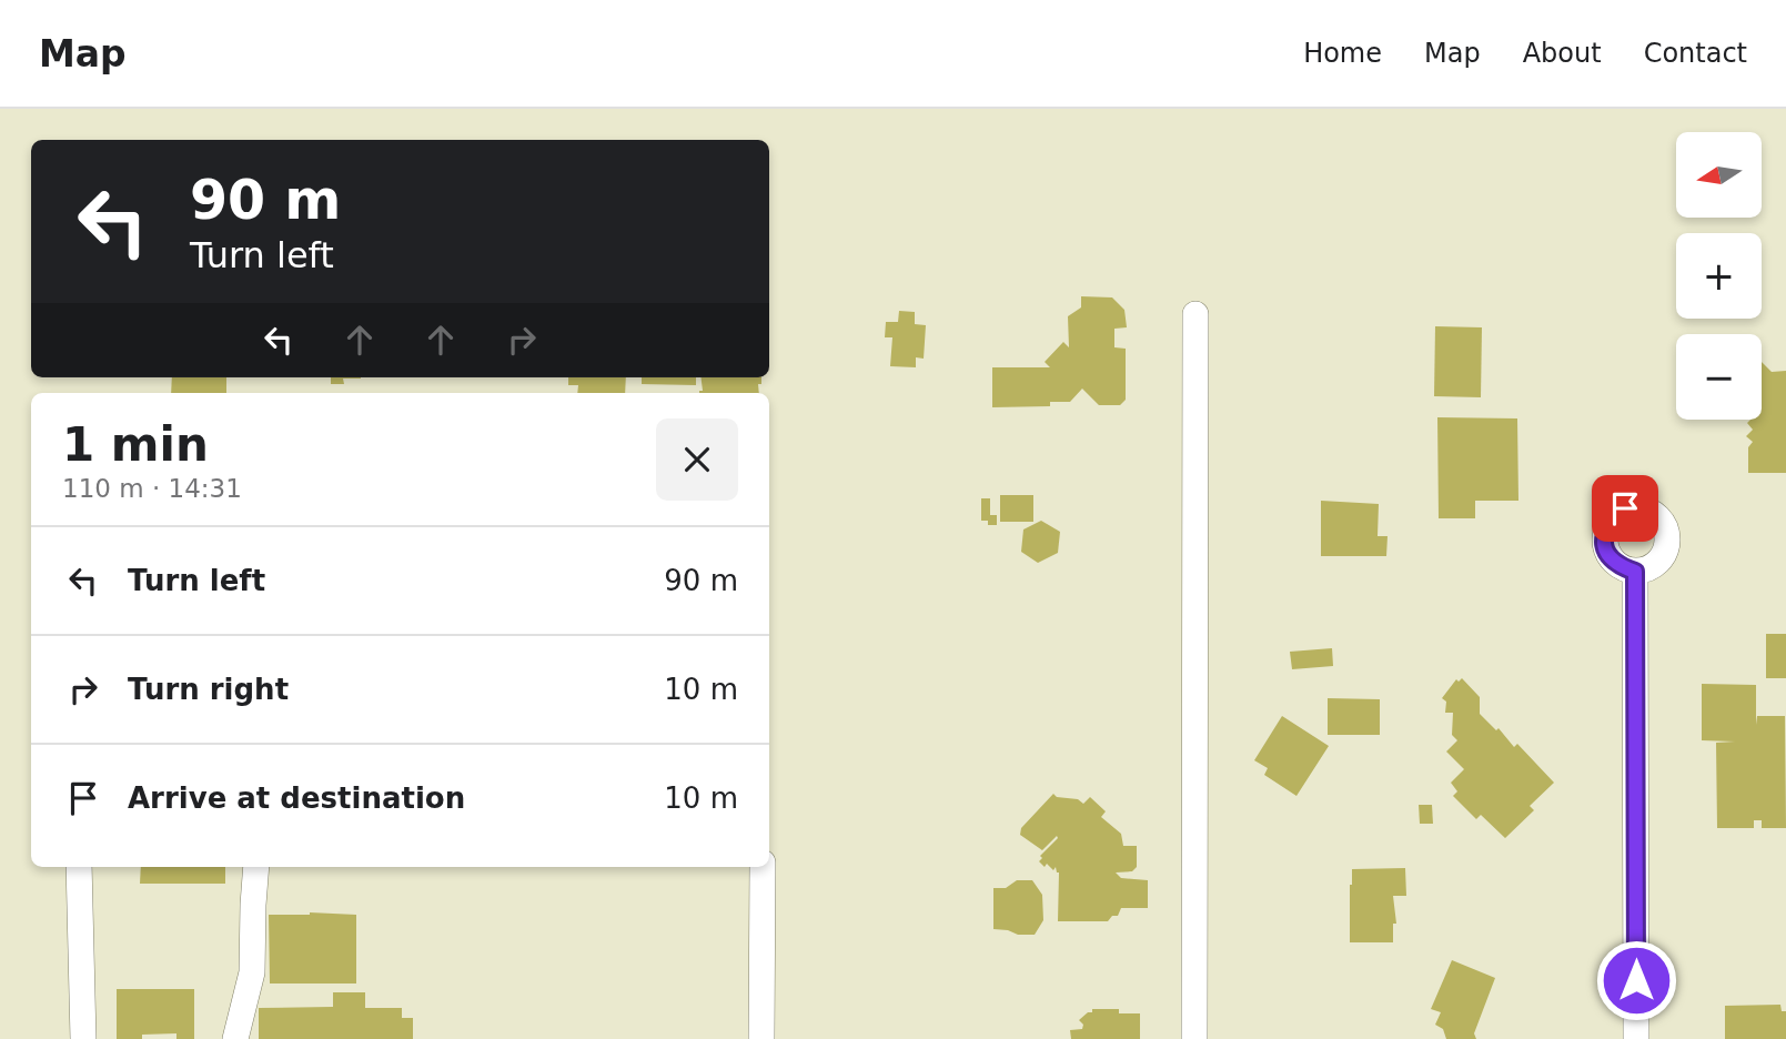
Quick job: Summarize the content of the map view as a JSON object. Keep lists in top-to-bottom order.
{
  "north": "left",
  "page": {
    "header": "Map",
    "nav": [
      "Home",
      "Map",
      "About",
      "Contact"
    ],
    "map_buttons": ["+", "−"],
    "turn": ["90 m", "Turn left"],
    "heading": ["1 min", "110 m · 14:31"],
    "list": [
      {
        "name": "Turn left",
        "value": "90 m"
      },
      {
        "name": "Turn right",
        "value": "10 m"
      },
      {
        "name": "Arrive at destination",
        "value": "10 m"
      }
    ]
  }
}
